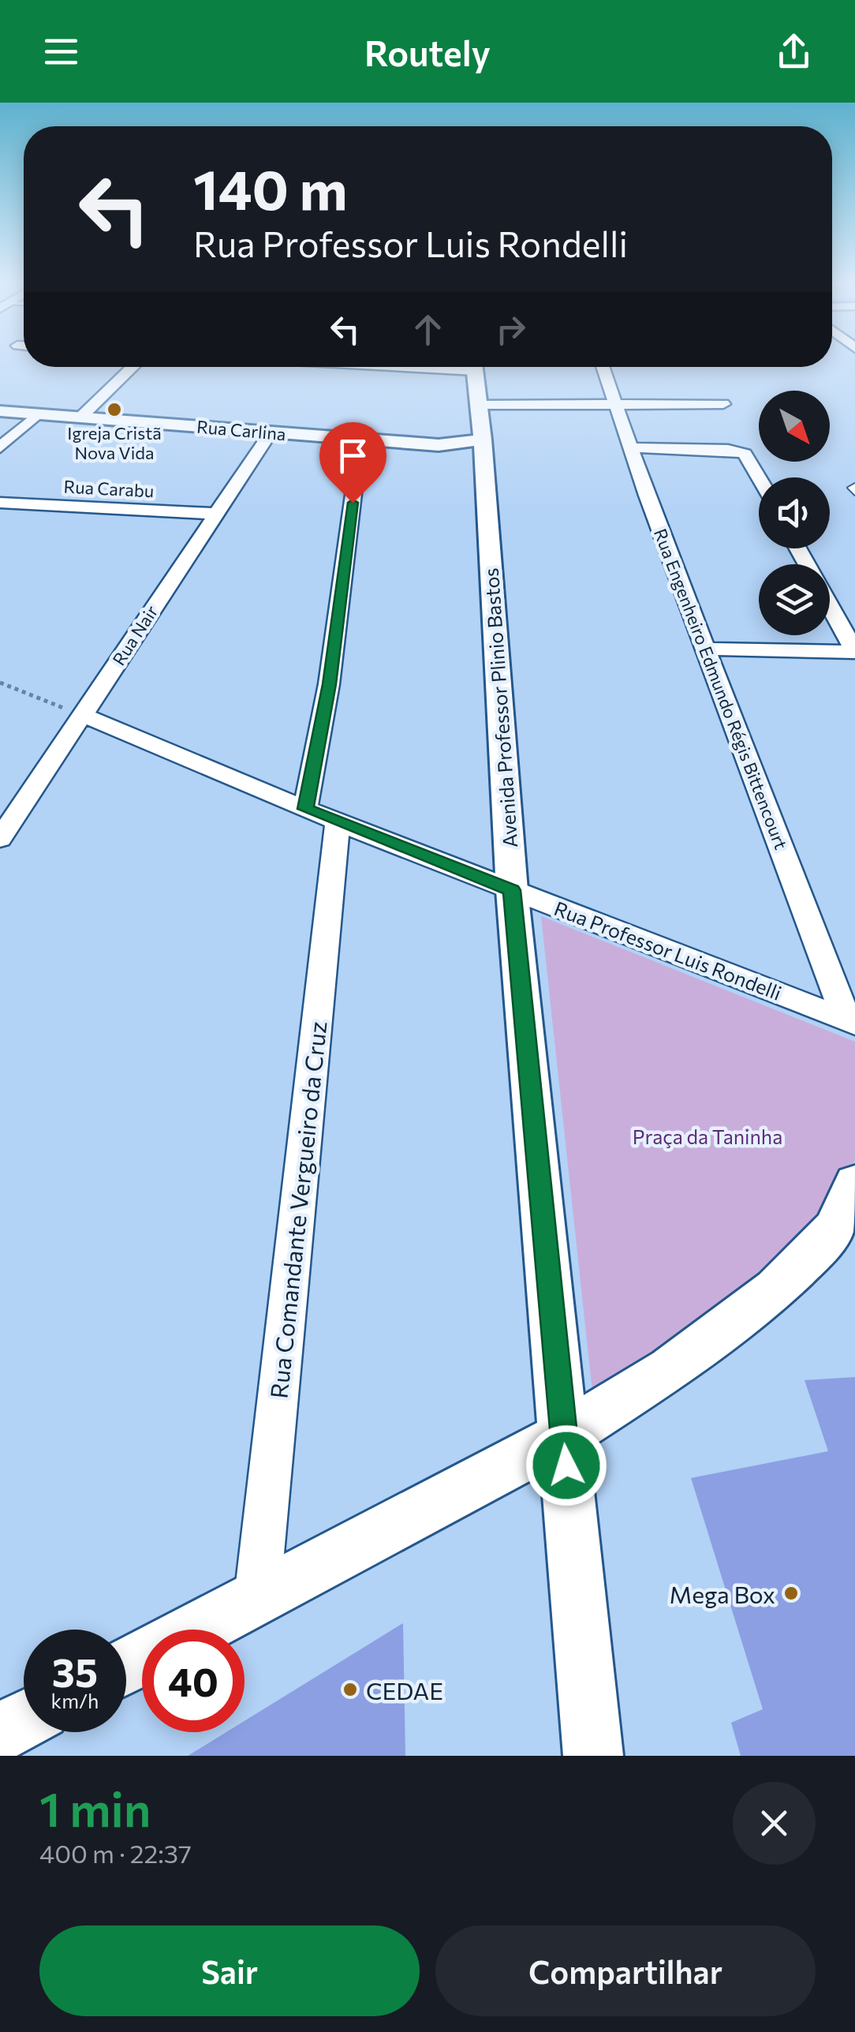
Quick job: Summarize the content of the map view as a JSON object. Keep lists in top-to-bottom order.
{
  "streets": {
    "street": [
      "Rua Carlina",
      "Rua Carabu",
      "Rua Nair",
      "Rua Engenheiro Edmundo Régis Bittencourt",
      "Avenida Professor Plinio Bastos",
      "Rua Professor Luis Rondelli",
      "Rua Comandante Vergueiro da Cruz"
    ]
  },
  "crossings": [
    ["Rua Carlina", "Rua Nair"],
    ["Rua Carlina", "Avenida Professor Plinio Bastos"],
    ["Rua Carabu", "Rua Nair"],
    ["Rua Nair", "Rua Professor Luis Rondelli"],
    ["Rua Engenheiro Edmundo Régis Bittencourt", "Rua Professor Luis Rondelli"],
    ["Avenida Professor Plinio Bastos", "Rua Professor Luis Rondelli"],
    ["Rua Professor Luis Rondelli", "Rua Comandante Vergueiro da Cruz"]
  ],
  "parks": ["Praça da Taninha"],
  "places": ["Igreja Cristã Nova Vida", "Mega Box", "CEDAE"],
  "north": "bottom right",
  "page": {
    "header": "Routely",
    "turn": ["140 m", "Rua Professor Luis Rondelli"],
    "speed": "35 km/h",
    "limit": "40",
    "heading": ["1 min", "400 m · 22:37"],
    "buttons": ["Sair", "Compartilhar"]
  }
}
